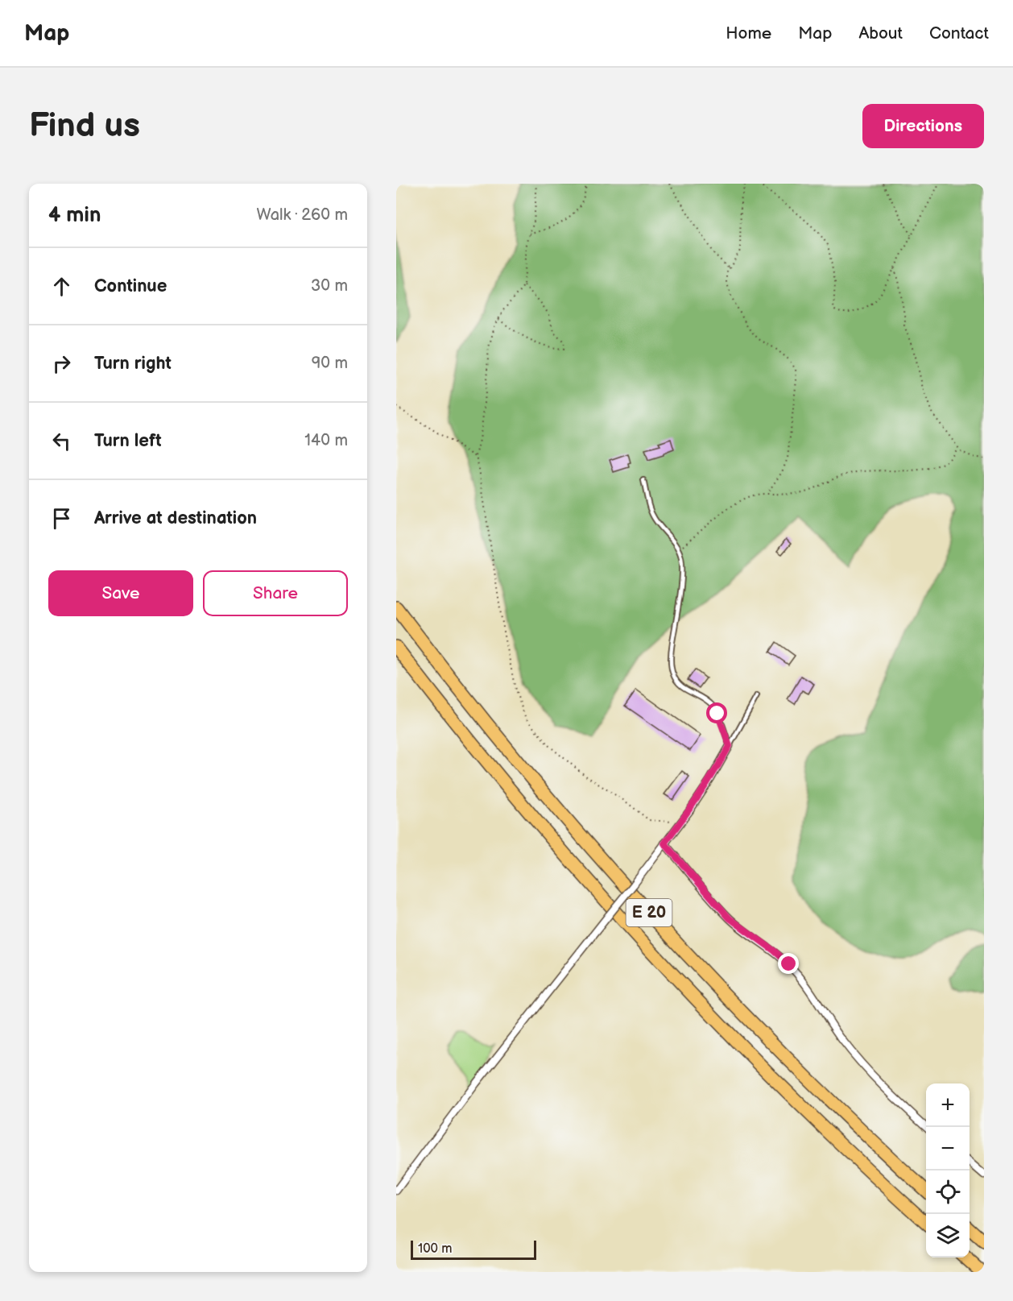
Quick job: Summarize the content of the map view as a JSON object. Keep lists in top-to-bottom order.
{
  "streets": {
    "highway": ["E 20"]
  },
  "scale_bar": "100 m",
  "page": {
    "header": "Map",
    "nav": [
      "Home",
      "Map",
      "About",
      "Contact"
    ],
    "buttons": [
      "Directions",
      ["Save", "Share"]
    ],
    "title": "Find us",
    "heading": ["4 min", "Walk · 260 m"],
    "list": [
      ["Continue", "30 m"],
      ["Turn right", "90 m"],
      ["Turn left", "140 m"],
      "Arrive at destination"
    ],
    "map_buttons": ["+", "−"],
    "scale": "100 m"
  }
}
